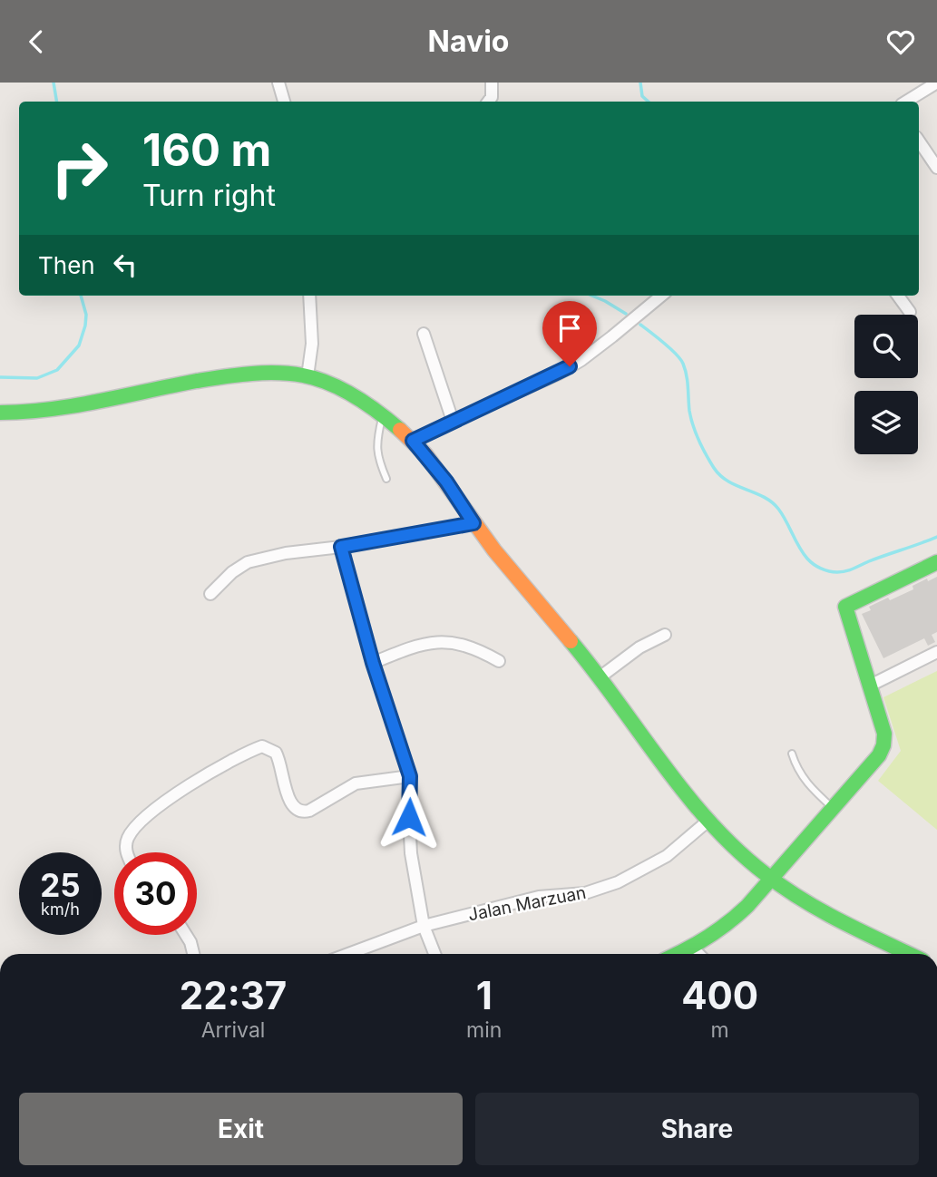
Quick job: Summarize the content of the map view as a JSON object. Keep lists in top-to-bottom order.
{
  "streets": {
    "street": ["Jalan Marzuan"]
  },
  "page": {
    "header": "Navio",
    "turn": ["160 m", "Turn right"],
    "then": "Then",
    "speed": "25 km/h",
    "limit": "30",
    "eta": [
      "22:37",
      "Arrival",
      "1",
      "min",
      "400",
      "m"
    ],
    "buttons": ["Exit", "Share"]
  }
}
